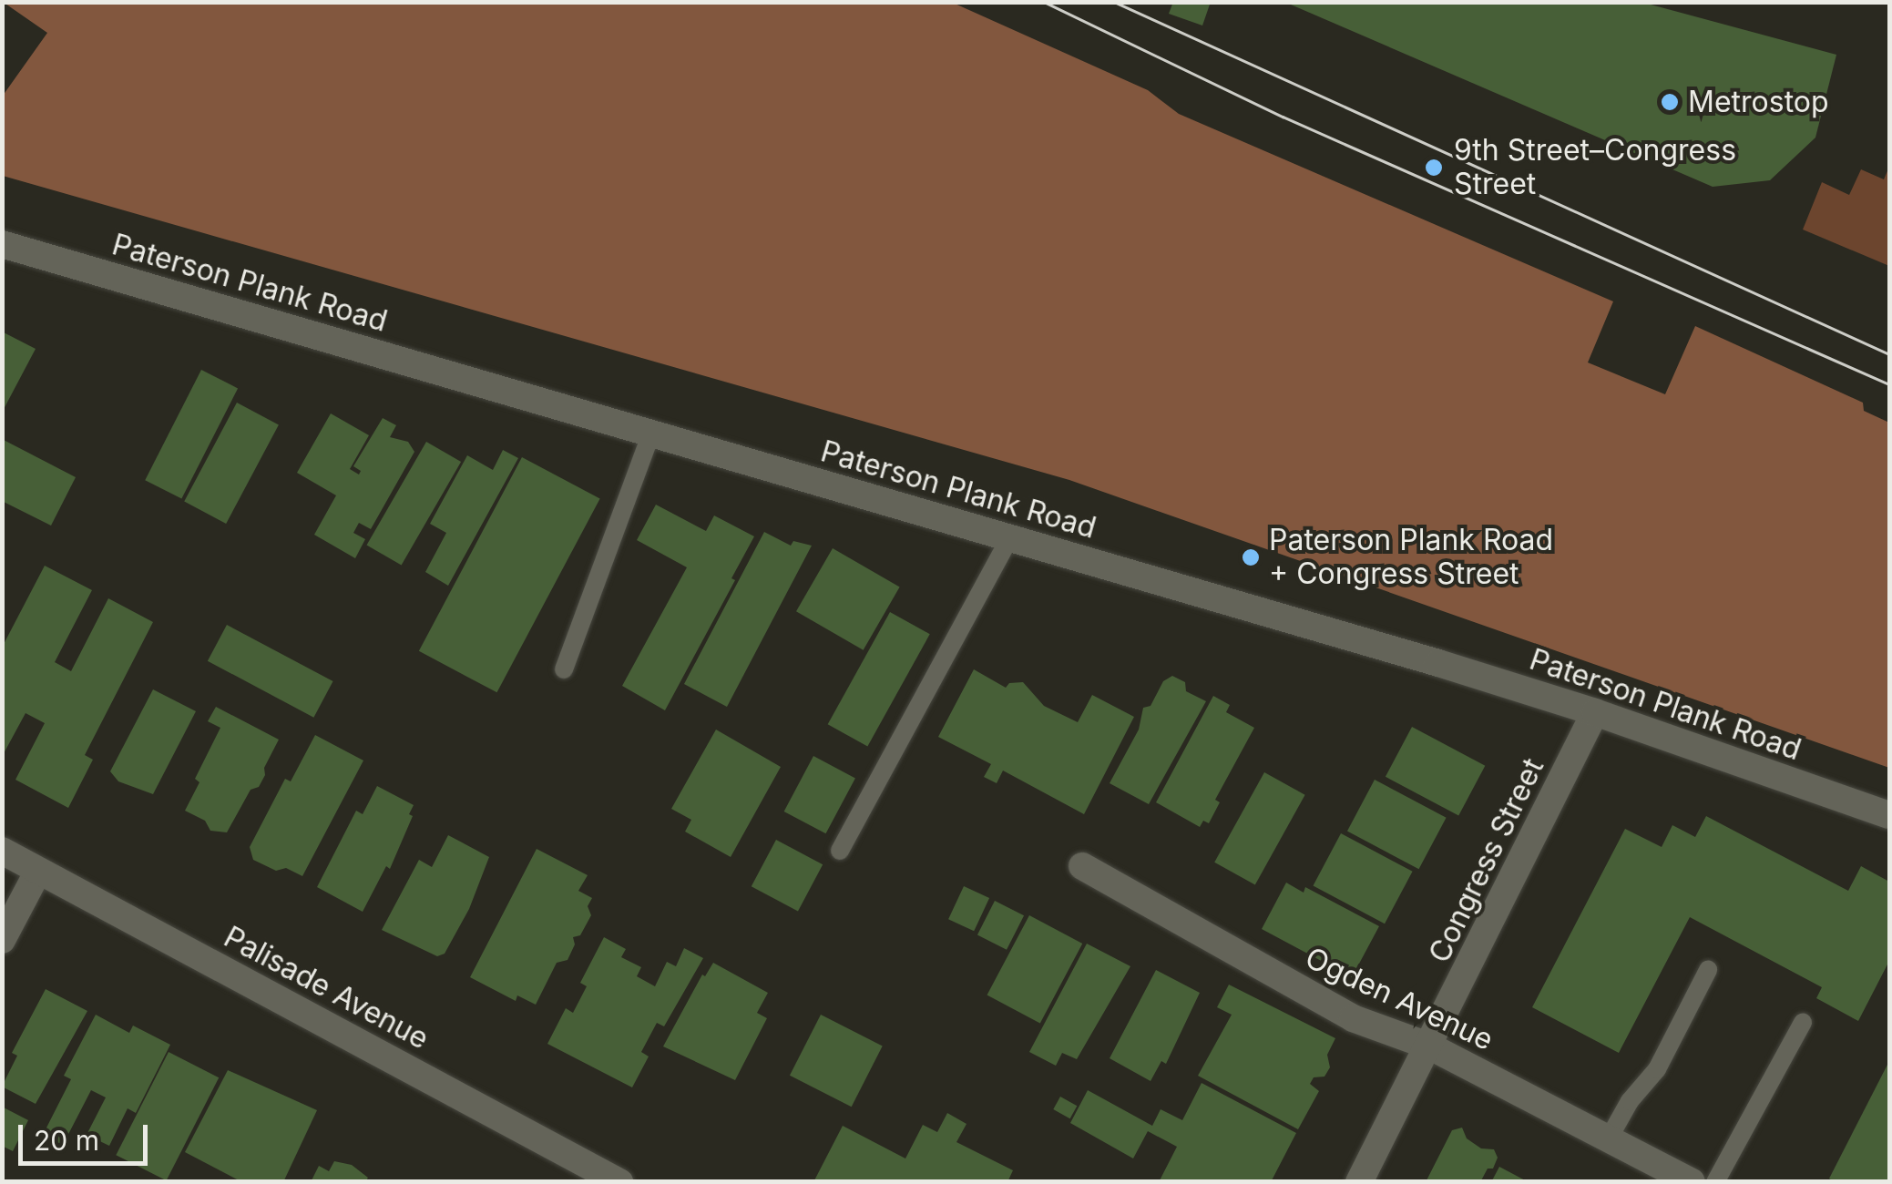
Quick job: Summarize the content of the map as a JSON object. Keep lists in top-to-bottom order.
{
  "streets": {
    "main road": [
      "Paterson Plank Road",
      "Congress Street",
      "Palisade Avenue",
      "Ogden Avenue"
    ]
  },
  "crossings": [
    ["Paterson Plank Road", "Congress Street"],
    ["Congress Street", "Ogden Avenue"]
  ],
  "places": ["Metrostop", "9th Street–Congress Street", "Paterson Plank Road + Congress Street"],
  "scale_bar": "20 m"
}
